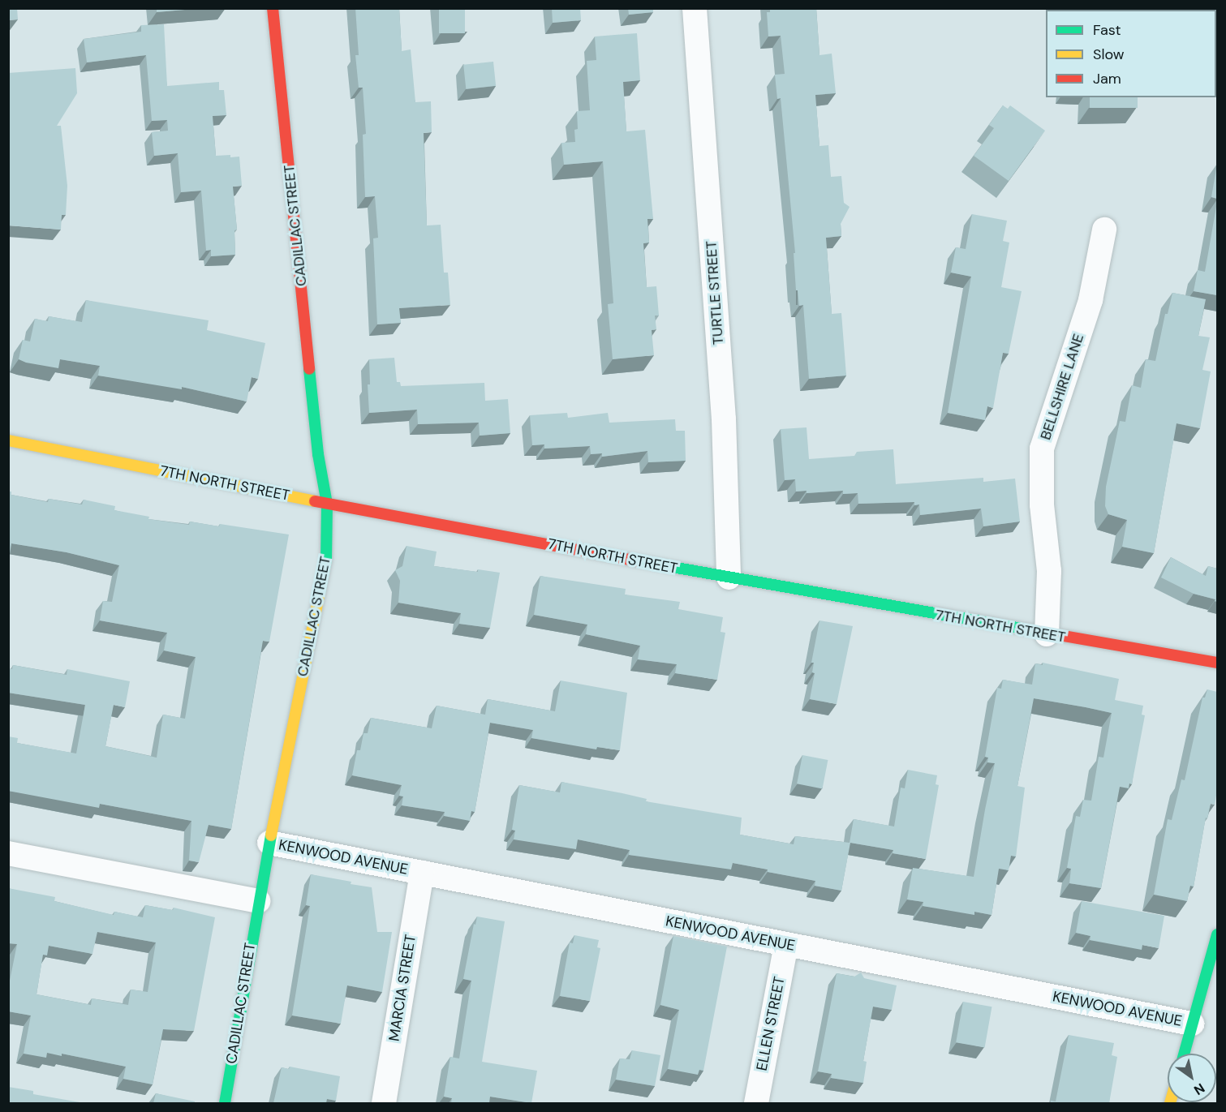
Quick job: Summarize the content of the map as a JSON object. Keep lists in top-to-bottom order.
{
  "streets": {
    "street": [
      "CADILLAC STREET",
      "TURTLE STREET",
      "BELLSHIRE LANE",
      "7TH NORTH STREET",
      "KENWOOD AVENUE",
      "MARCIA STREET",
      "ELLEN STREET"
    ]
  },
  "crossings": [
    ["CADILLAC STREET", "7TH NORTH STREET"],
    ["CADILLAC STREET", "KENWOOD AVENUE"],
    ["TURTLE STREET", "7TH NORTH STREET"],
    ["BELLSHIRE LANE", "7TH NORTH STREET"],
    ["KENWOOD AVENUE", "MARCIA STREET"],
    ["KENWOOD AVENUE", "ELLEN STREET"]
  ],
  "legend": ["Fast", "Slow", "Jam"],
  "north": "bottom right"
}
